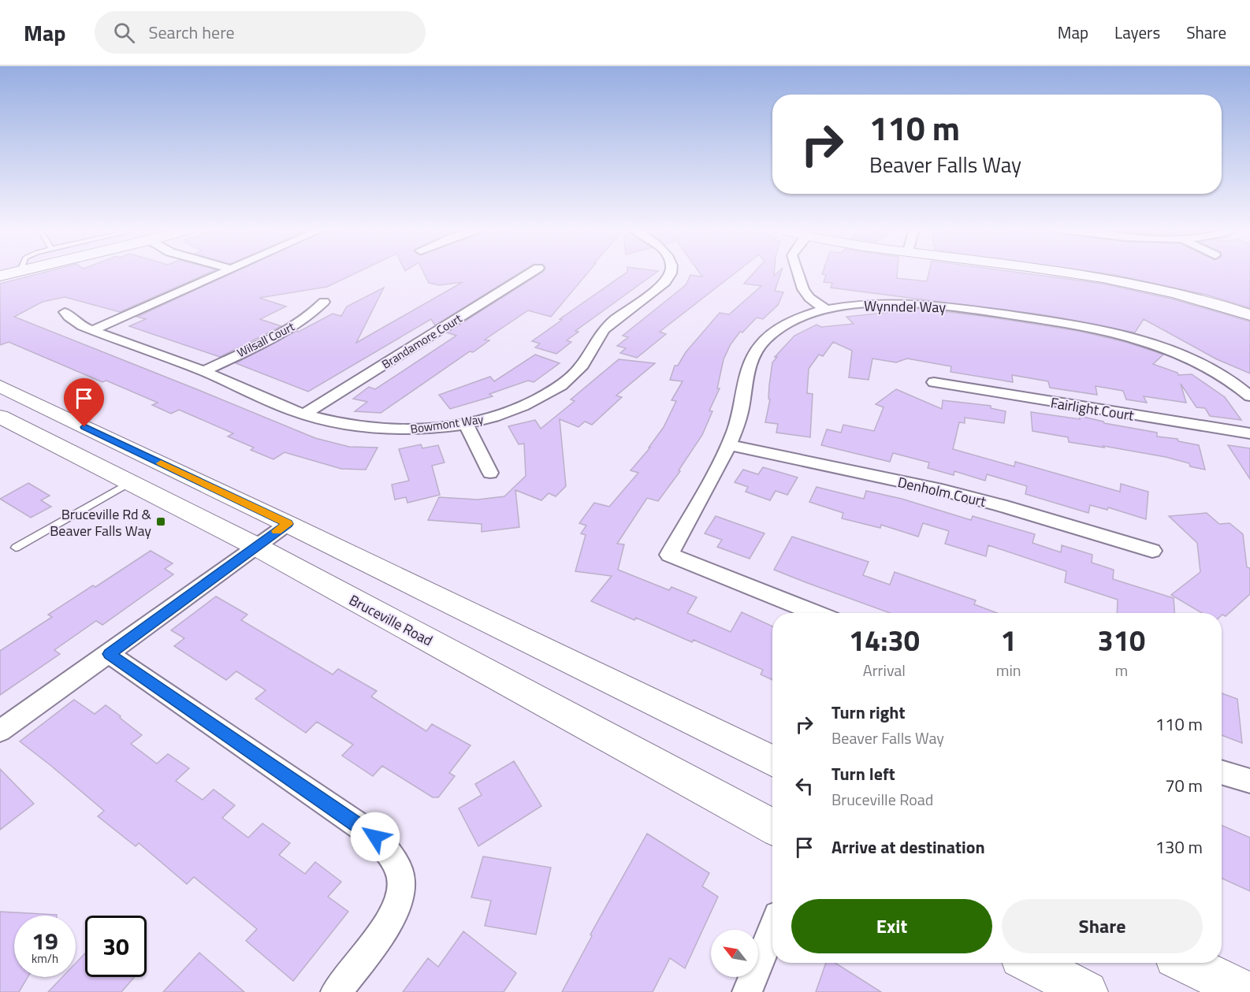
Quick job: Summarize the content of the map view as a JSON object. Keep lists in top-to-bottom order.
{
  "streets": {
    "main road": ["Bruceville Road"],
    "street": [
      "Wynndel Way",
      "Wilsall Court",
      "Brandamore Court",
      "Fairlight Court",
      "Bowmont Way",
      "Denholm Court"
    ]
  },
  "crossings": [
    ["Wynndel Way", "Denholm Court"],
    ["Wilsall Court", "Bowmont Way"],
    ["Brandamore Court", "Bowmont Way"]
  ],
  "places": {
    "transit": ["Bruceville Rd & Beaver Falls Way"]
  },
  "north": "top left",
  "page": {
    "header": "Map",
    "search": "Search here",
    "nav": ["Map", "Layers", "Share"],
    "turn": ["110 m", "Beaver Falls Way"],
    "eta": [
      "14:30",
      "Arrival",
      "1",
      "min",
      "310",
      "m"
    ],
    "list": [
      {
        "name": "Turn right",
        "note": "Beaver Falls Way",
        "value": "110 m"
      },
      {
        "name": "Turn left",
        "note": "Bruceville Road",
        "value": "70 m"
      },
      {
        "name": "Arrive at destination",
        "value": "130 m"
      }
    ],
    "buttons": ["Exit", "Share"],
    "speed": "19 km/h",
    "limit": "30"
  }
}
